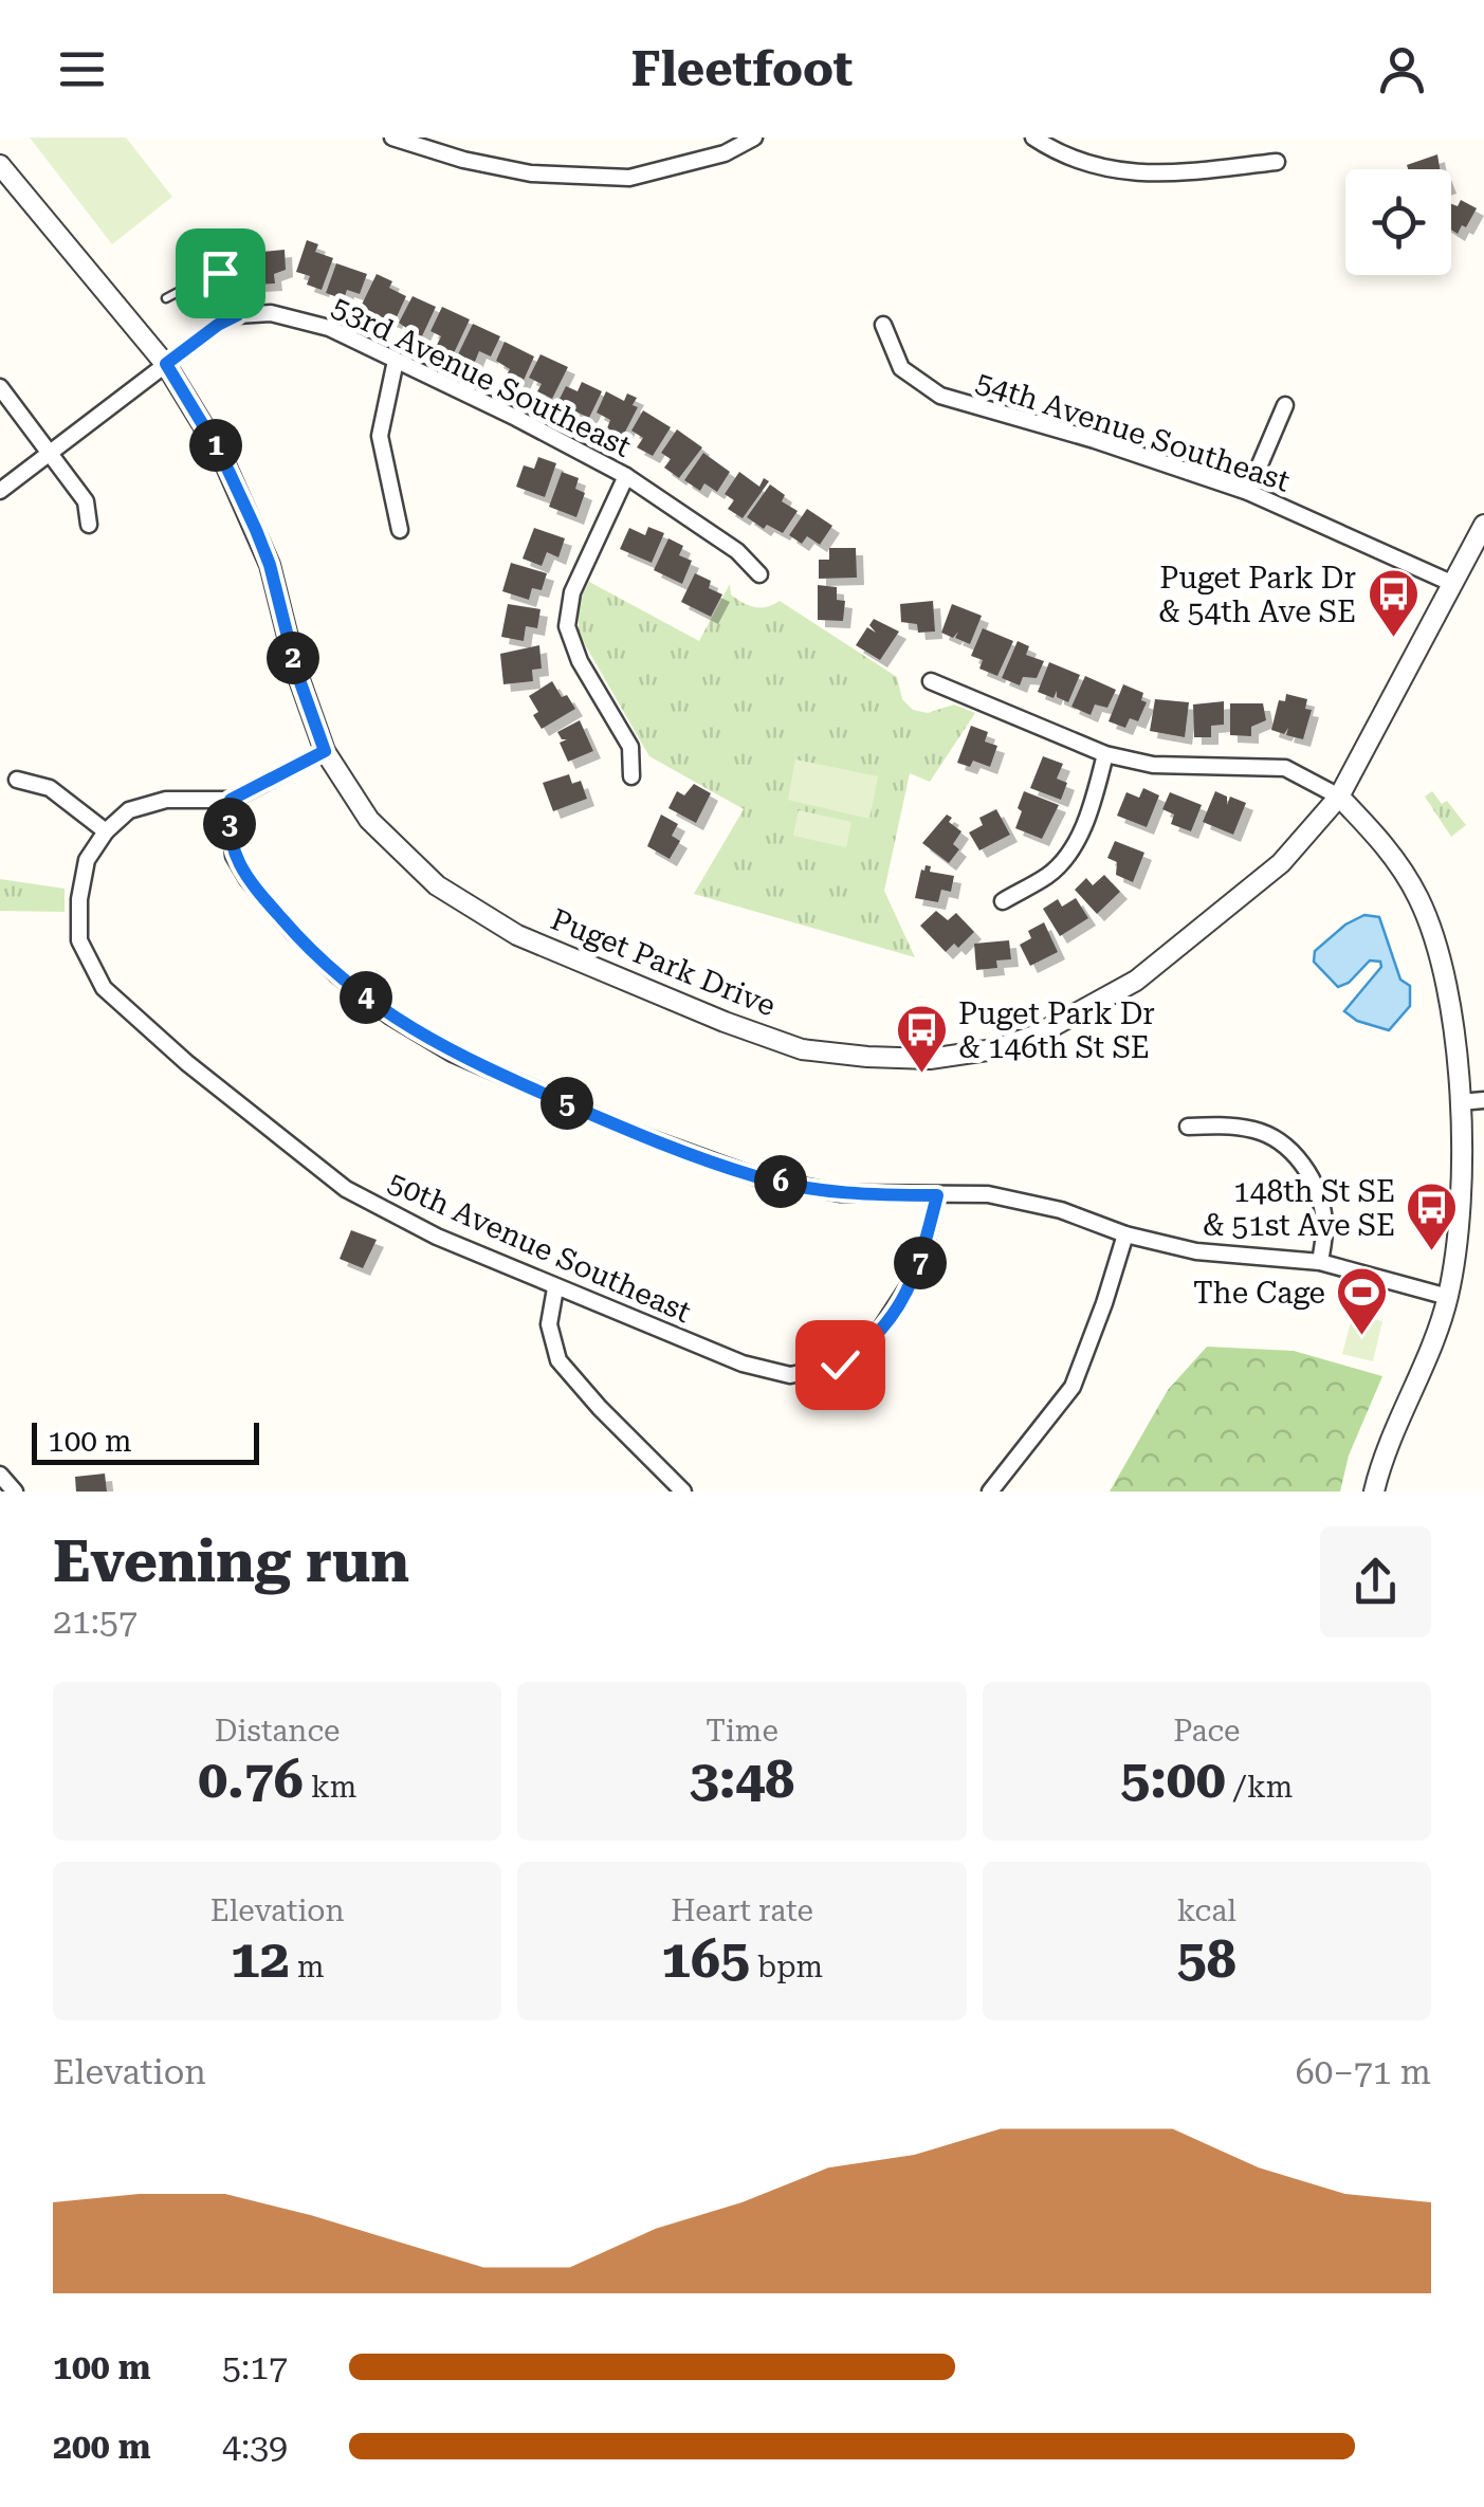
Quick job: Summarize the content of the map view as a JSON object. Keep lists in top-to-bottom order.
{
  "streets": {
    "street": [
      "53rd Avenue Southeast",
      "54th Avenue Southeast",
      "Puget Park Drive",
      "50th Avenue Southeast"
    ]
  },
  "crossings": [
    ["54th Avenue Southeast", "Puget Park Drive"]
  ],
  "places": {
    "bus stop": ["Puget Park Dr & 54th Ave SE", "Puget Park Dr & 146th St SE", "148th St SE & 51st Ave SE"],
    "sports": ["The Cage"]
  },
  "scale_bar": "100 m",
  "page": {
    "header": "Fleetfoot",
    "pins": [
      "1",
      "2",
      "3",
      "4",
      "5",
      "6",
      "7"
    ],
    "scale": "100 m",
    "heading": ["Evening run", "21:57"],
    "stats": [
      ["Distance", "0.76 km"],
      ["Time", "3:48"],
      ["Pace", "5:00 /km"],
      ["Elevation", "12 m"],
      ["Heart rate", "165 bpm"],
      ["kcal", "58"]
    ],
    "chart": ["Elevation", "60–71 m"],
    "list": [
      {
        "name": "100 m",
        "note": "5:17"
      },
      {
        "name": "200 m",
        "note": "4:39"
      }
    ]
  }
}
